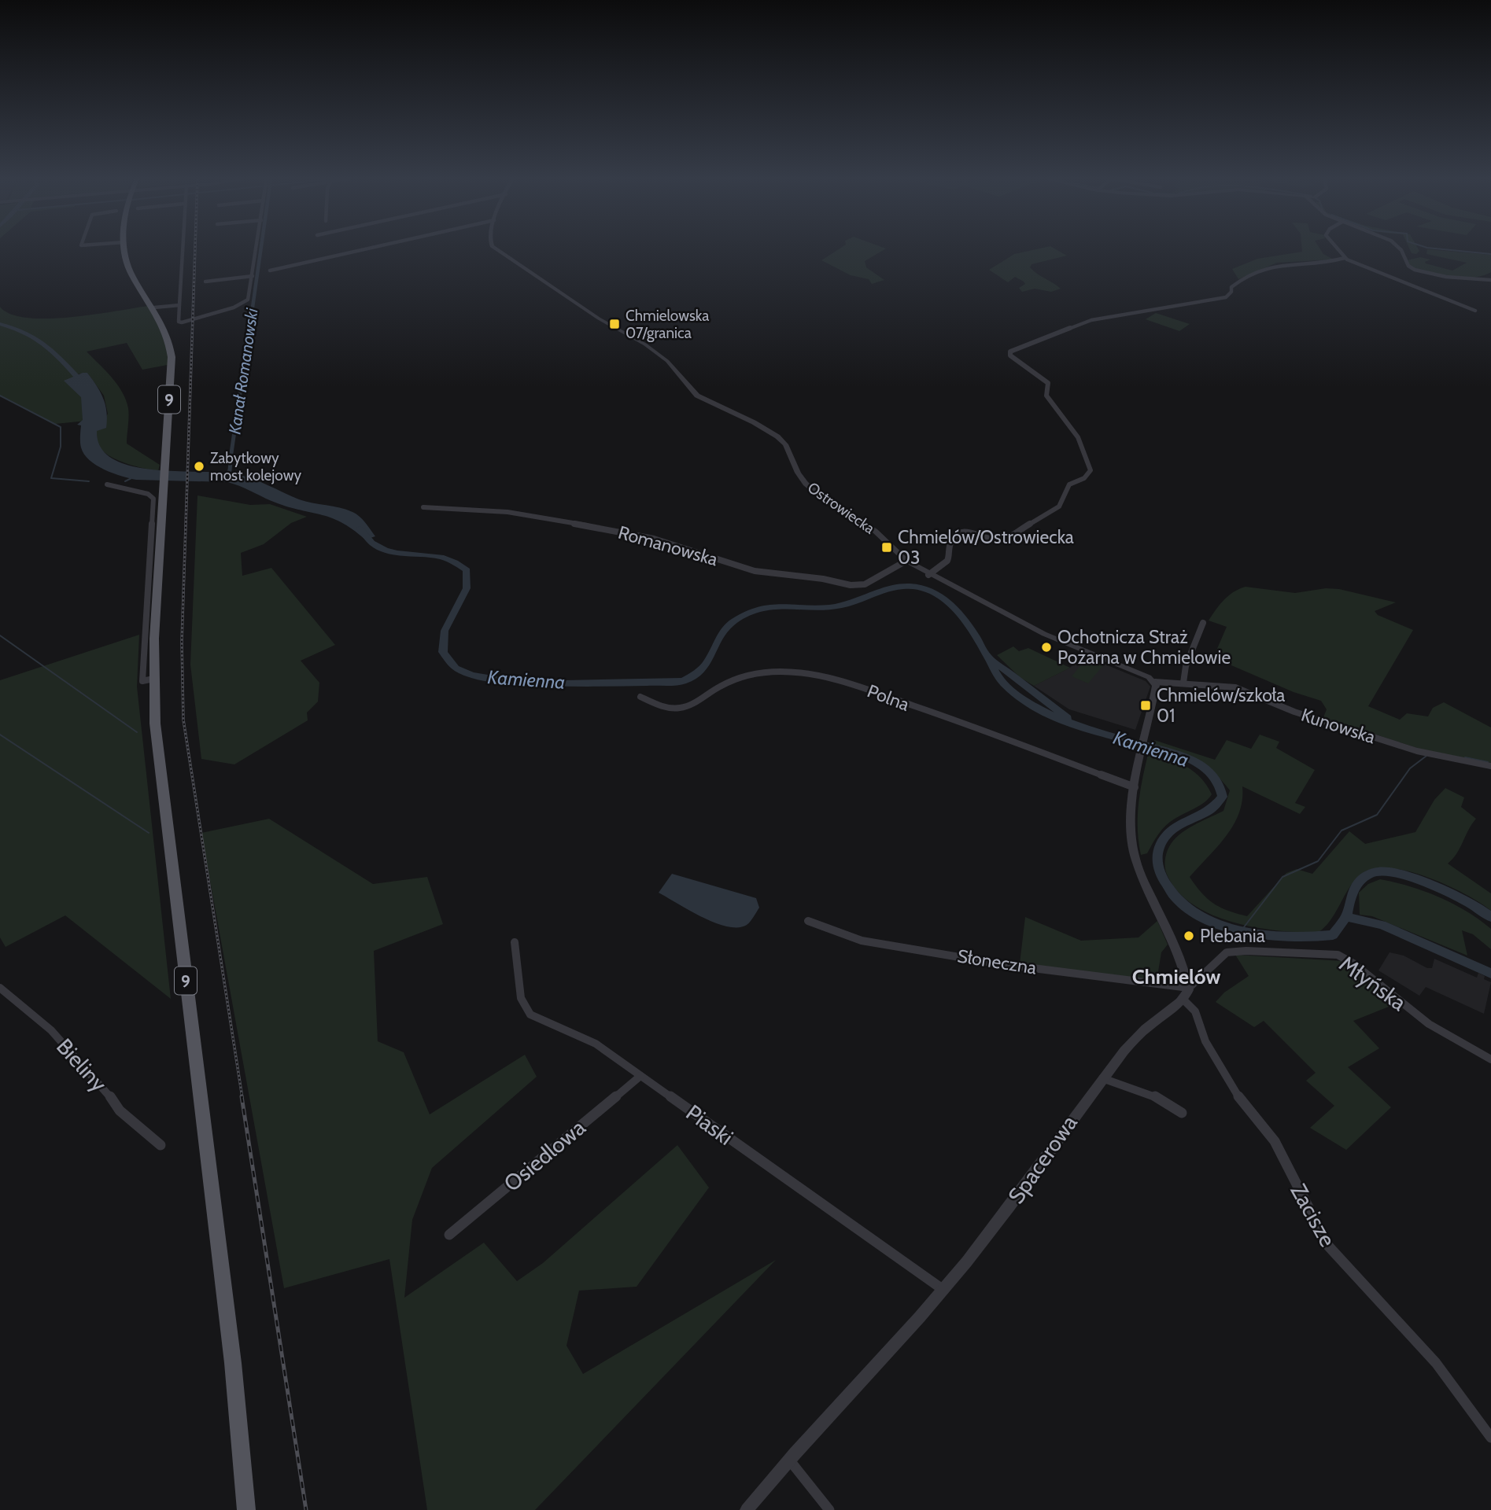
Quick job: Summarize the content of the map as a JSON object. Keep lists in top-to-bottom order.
{
  "streets": {
    "main road": ["9"],
    "street": [
      "Ostrowiecka",
      "Romanowska",
      "Polna",
      "Kunowska",
      "Słoneczna",
      "Młyńska",
      "Bieliny",
      "Piaski",
      "Osiedlowa",
      "Spacerowa",
      "Zacisze"
    ]
  },
  "crossings": [
    ["Ostrowiecka", "Romanowska"],
    ["Ostrowiecka", "Kunowska"],
    ["Słoneczna", "Młyńska"],
    ["Piaski", "Osiedlowa"],
    ["Piaski", "Spacerowa"],
    ["Spacerowa", "Zacisze"]
  ],
  "districts": ["Chmielów"],
  "water": ["Kanał Romanowski", "Kamienna"],
  "places": {
    "transit": ["Chmielowska 07/granica", "Chmielów/Ostrowiecka 03", "Chmielów/szkoła 01"],
    "other": ["Zabytkowy most kolejowy", "Ochotnicza Straż Pożarna w Chmielowie", "Plebania"]
  }
}
